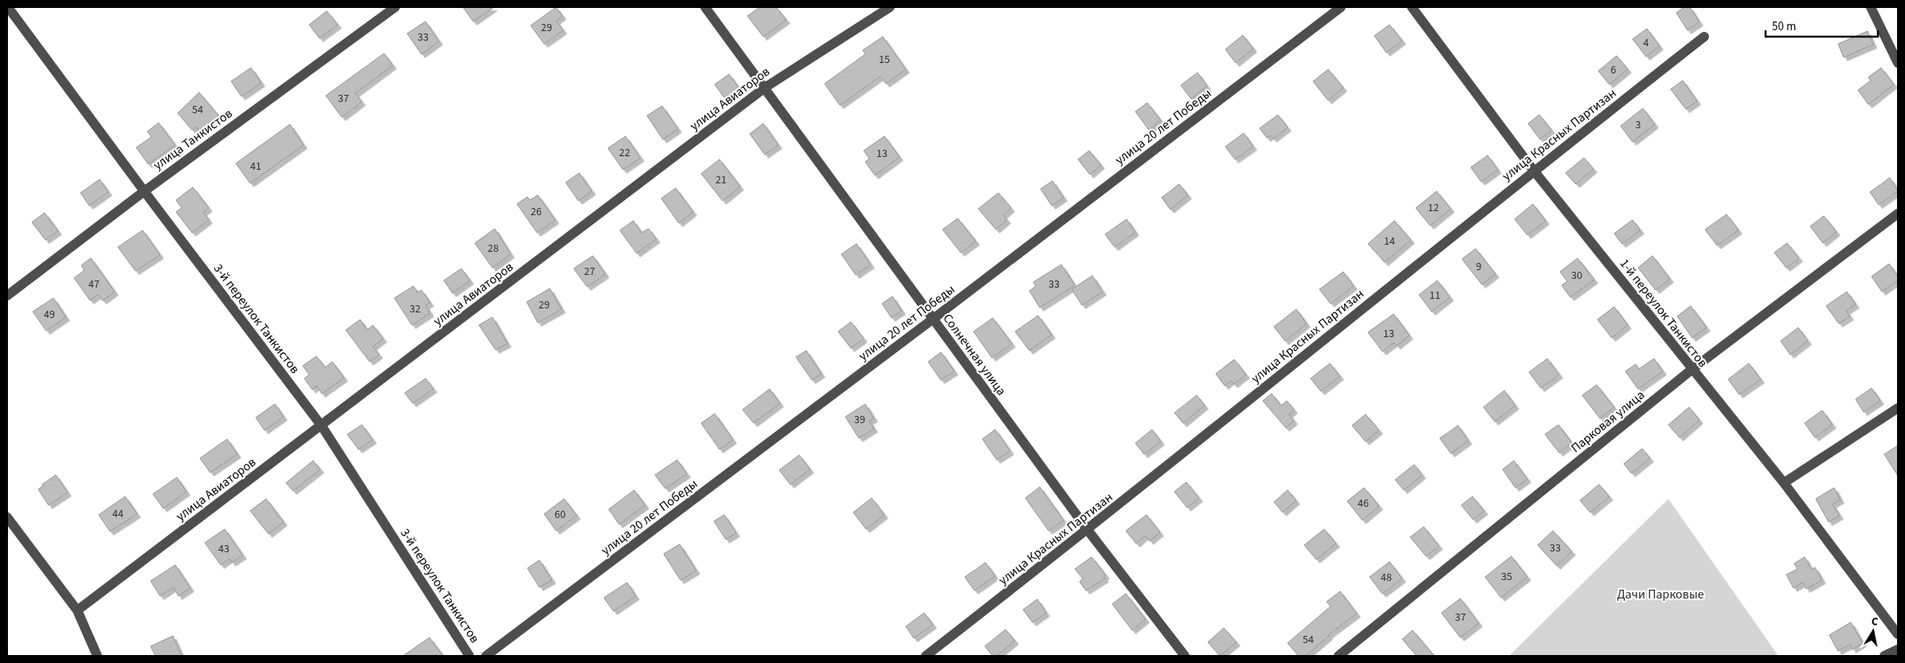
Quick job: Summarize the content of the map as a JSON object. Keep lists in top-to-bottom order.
{
  "streets": {
    "street": [
      "улица Авиаторов",
      "улица 20 лет Победы",
      "улица Красных Партизан",
      "улица Танкистов",
      "1-й переулок Танкистов",
      "3-й переулок Танкистов",
      "Солнечная улица",
      "Парковая улица"
    ]
  },
  "crossings": [
    ["улица Авиаторов", "3-й переулок Танкистов"],
    ["улица Авиаторов", "Солнечная улица"],
    ["улица 20 лет Победы", "Солнечная улица"],
    ["улица Красных Партизан", "1-й переулок Танкистов"],
    ["улица Красных Партизан", "Солнечная улица"],
    ["улица Танкистов", "3-й переулок Танкистов"],
    ["1-й переулок Танкистов", "Парковая улица"]
  ],
  "parks": ["Дачи Парковые"],
  "house_numbers": [
    "29",
    "33",
    "4",
    "15",
    "6",
    "37",
    "54",
    "3",
    "22",
    "13",
    "41",
    "21",
    "12",
    "26",
    "14",
    "28",
    "9",
    "27",
    "30",
    "47",
    "33",
    "11",
    "29",
    "32",
    "49",
    "13",
    "39",
    "46",
    "44",
    "60",
    "33",
    "43",
    "35",
    "48",
    "37",
    "54"
  ],
  "scale_bar": "50 m",
  "north": "top"
}
